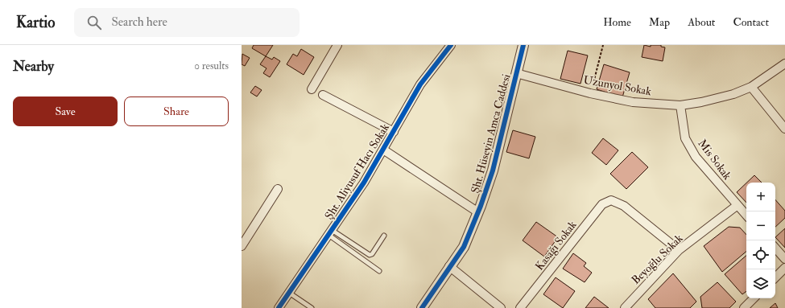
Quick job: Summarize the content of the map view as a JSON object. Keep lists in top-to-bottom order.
{
  "streets": {
    "street": [
      "Uzunyol Sokak",
      "Şht. Hüseyin Amca Caddesi",
      "Mis Sokak",
      "Şht. Aliyusuf Hacı Sokak",
      "Kasağı Sokak",
      "Beyoğlu Sokak"
    ]
  },
  "crossings": [
    ["Uzunyol Sokak", "Şht. Hüseyin Amca Caddesi"],
    ["Uzunyol Sokak", "Mis Sokak"],
    ["Mis Sokak", "Beyoğlu Sokak"],
    ["Kasağı Sokak", "Beyoğlu Sokak"]
  ],
  "page": {
    "header": "Kartio",
    "search": "Search here",
    "nav": [
      "Home",
      "Map",
      "About",
      "Contact"
    ],
    "heading": ["Nearby", "0 results"],
    "buttons": ["Save", "Share"],
    "map_buttons": ["+", "−"]
  }
}
